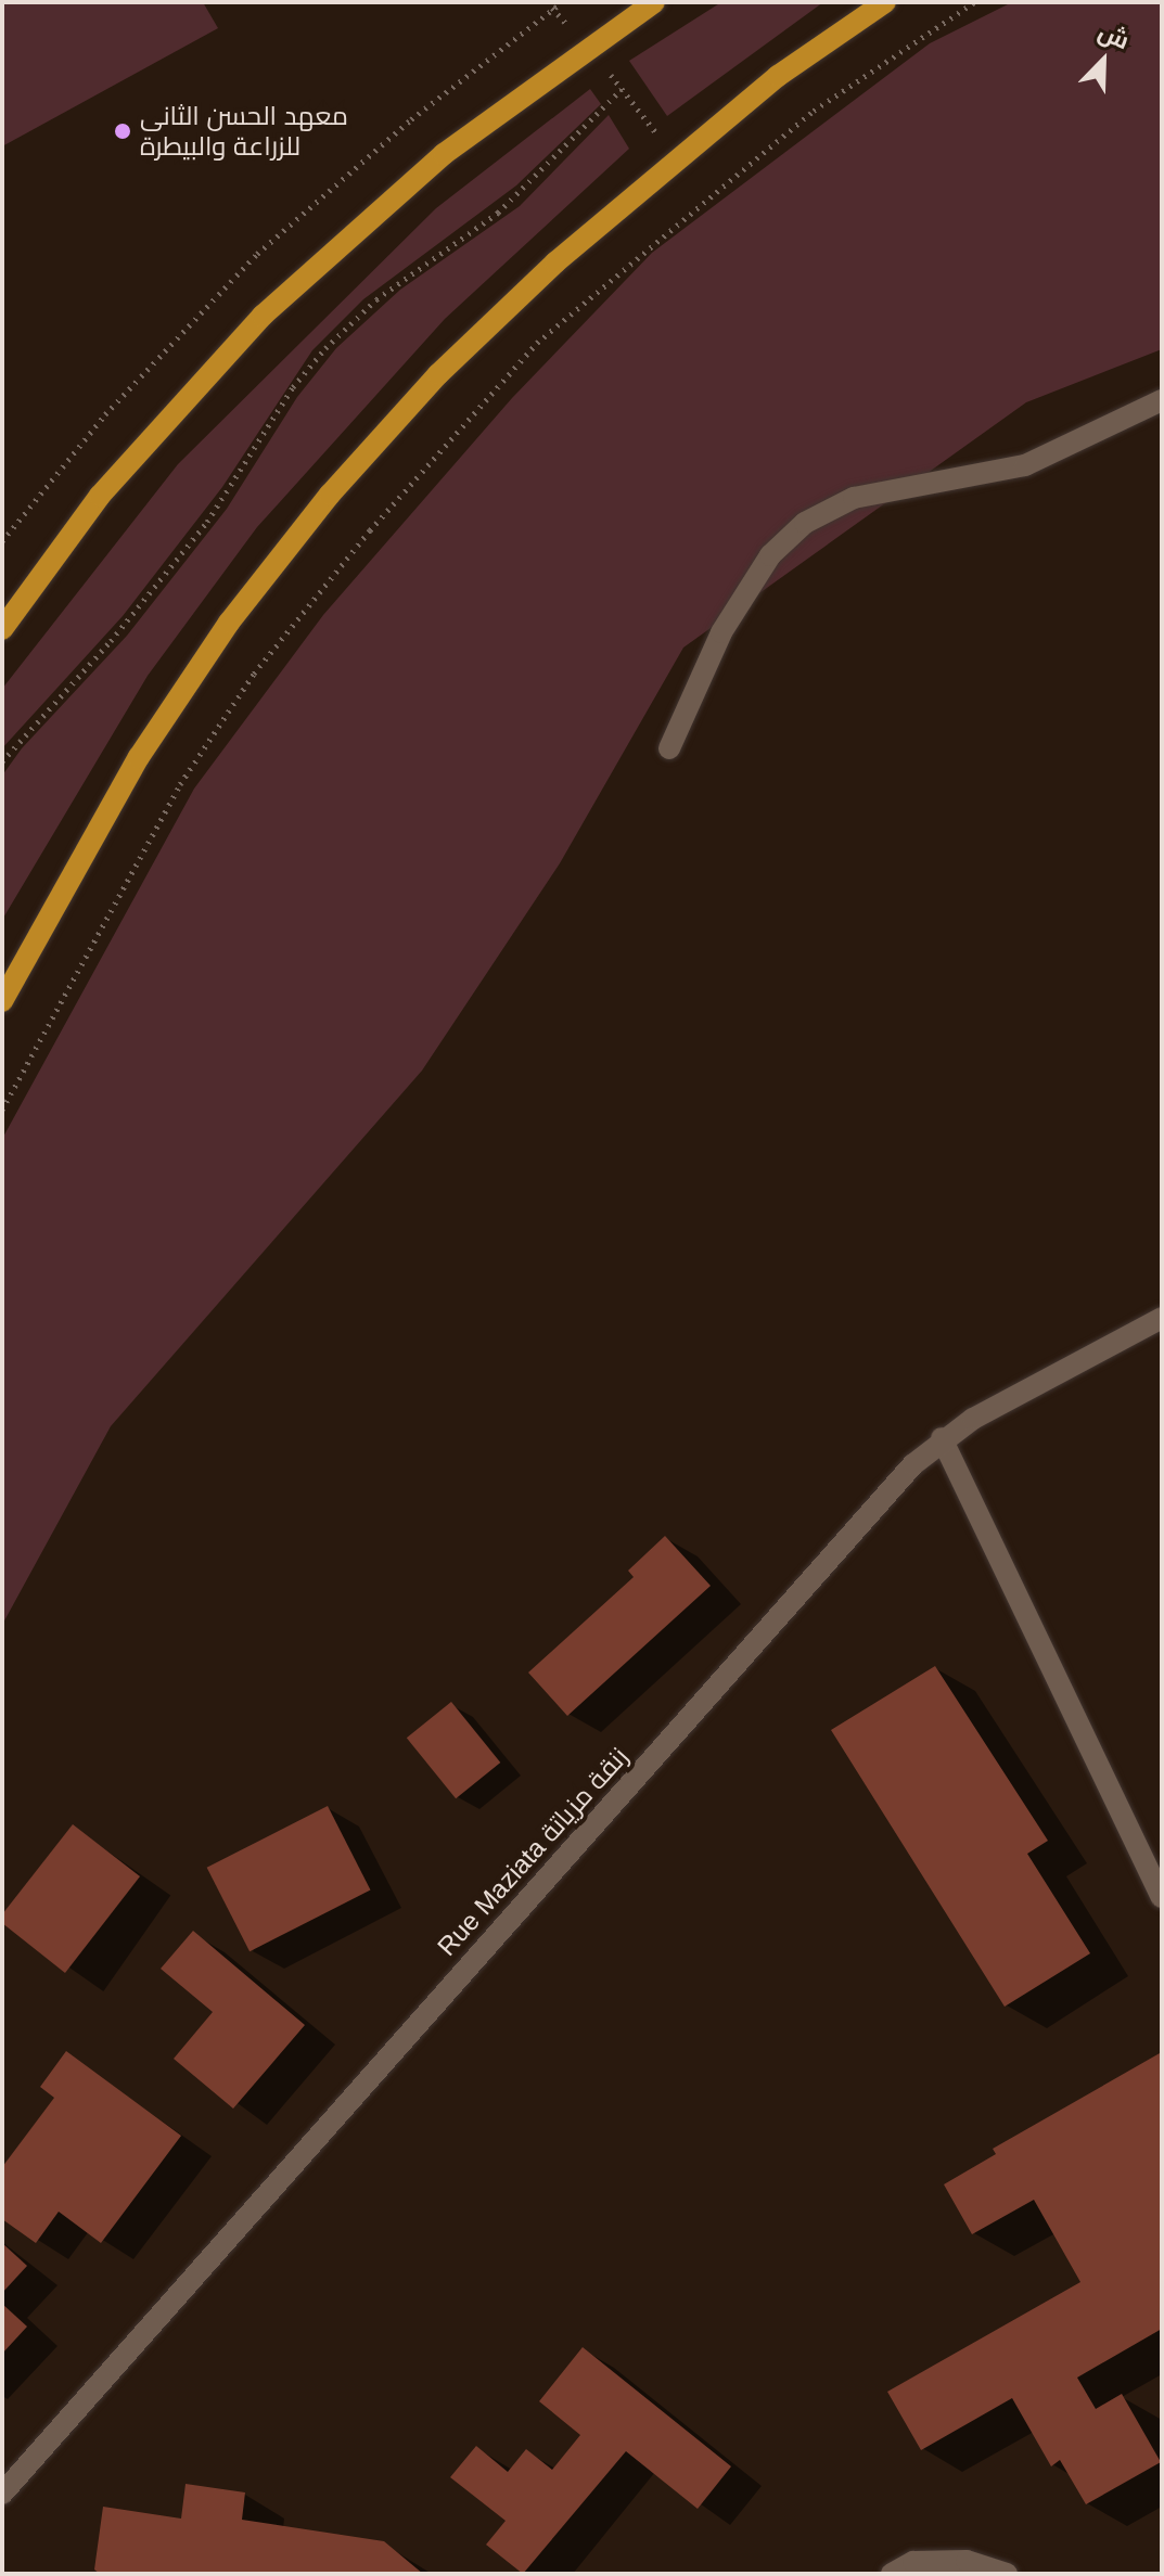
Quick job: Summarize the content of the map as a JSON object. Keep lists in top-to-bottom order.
{
  "streets": {
    "street": ["Rue Maziata زنقة مزياتة"]
  },
  "places": ["معهد الحسن الثاني للزراعة والبيطرة"],
  "north": "top right"
}
